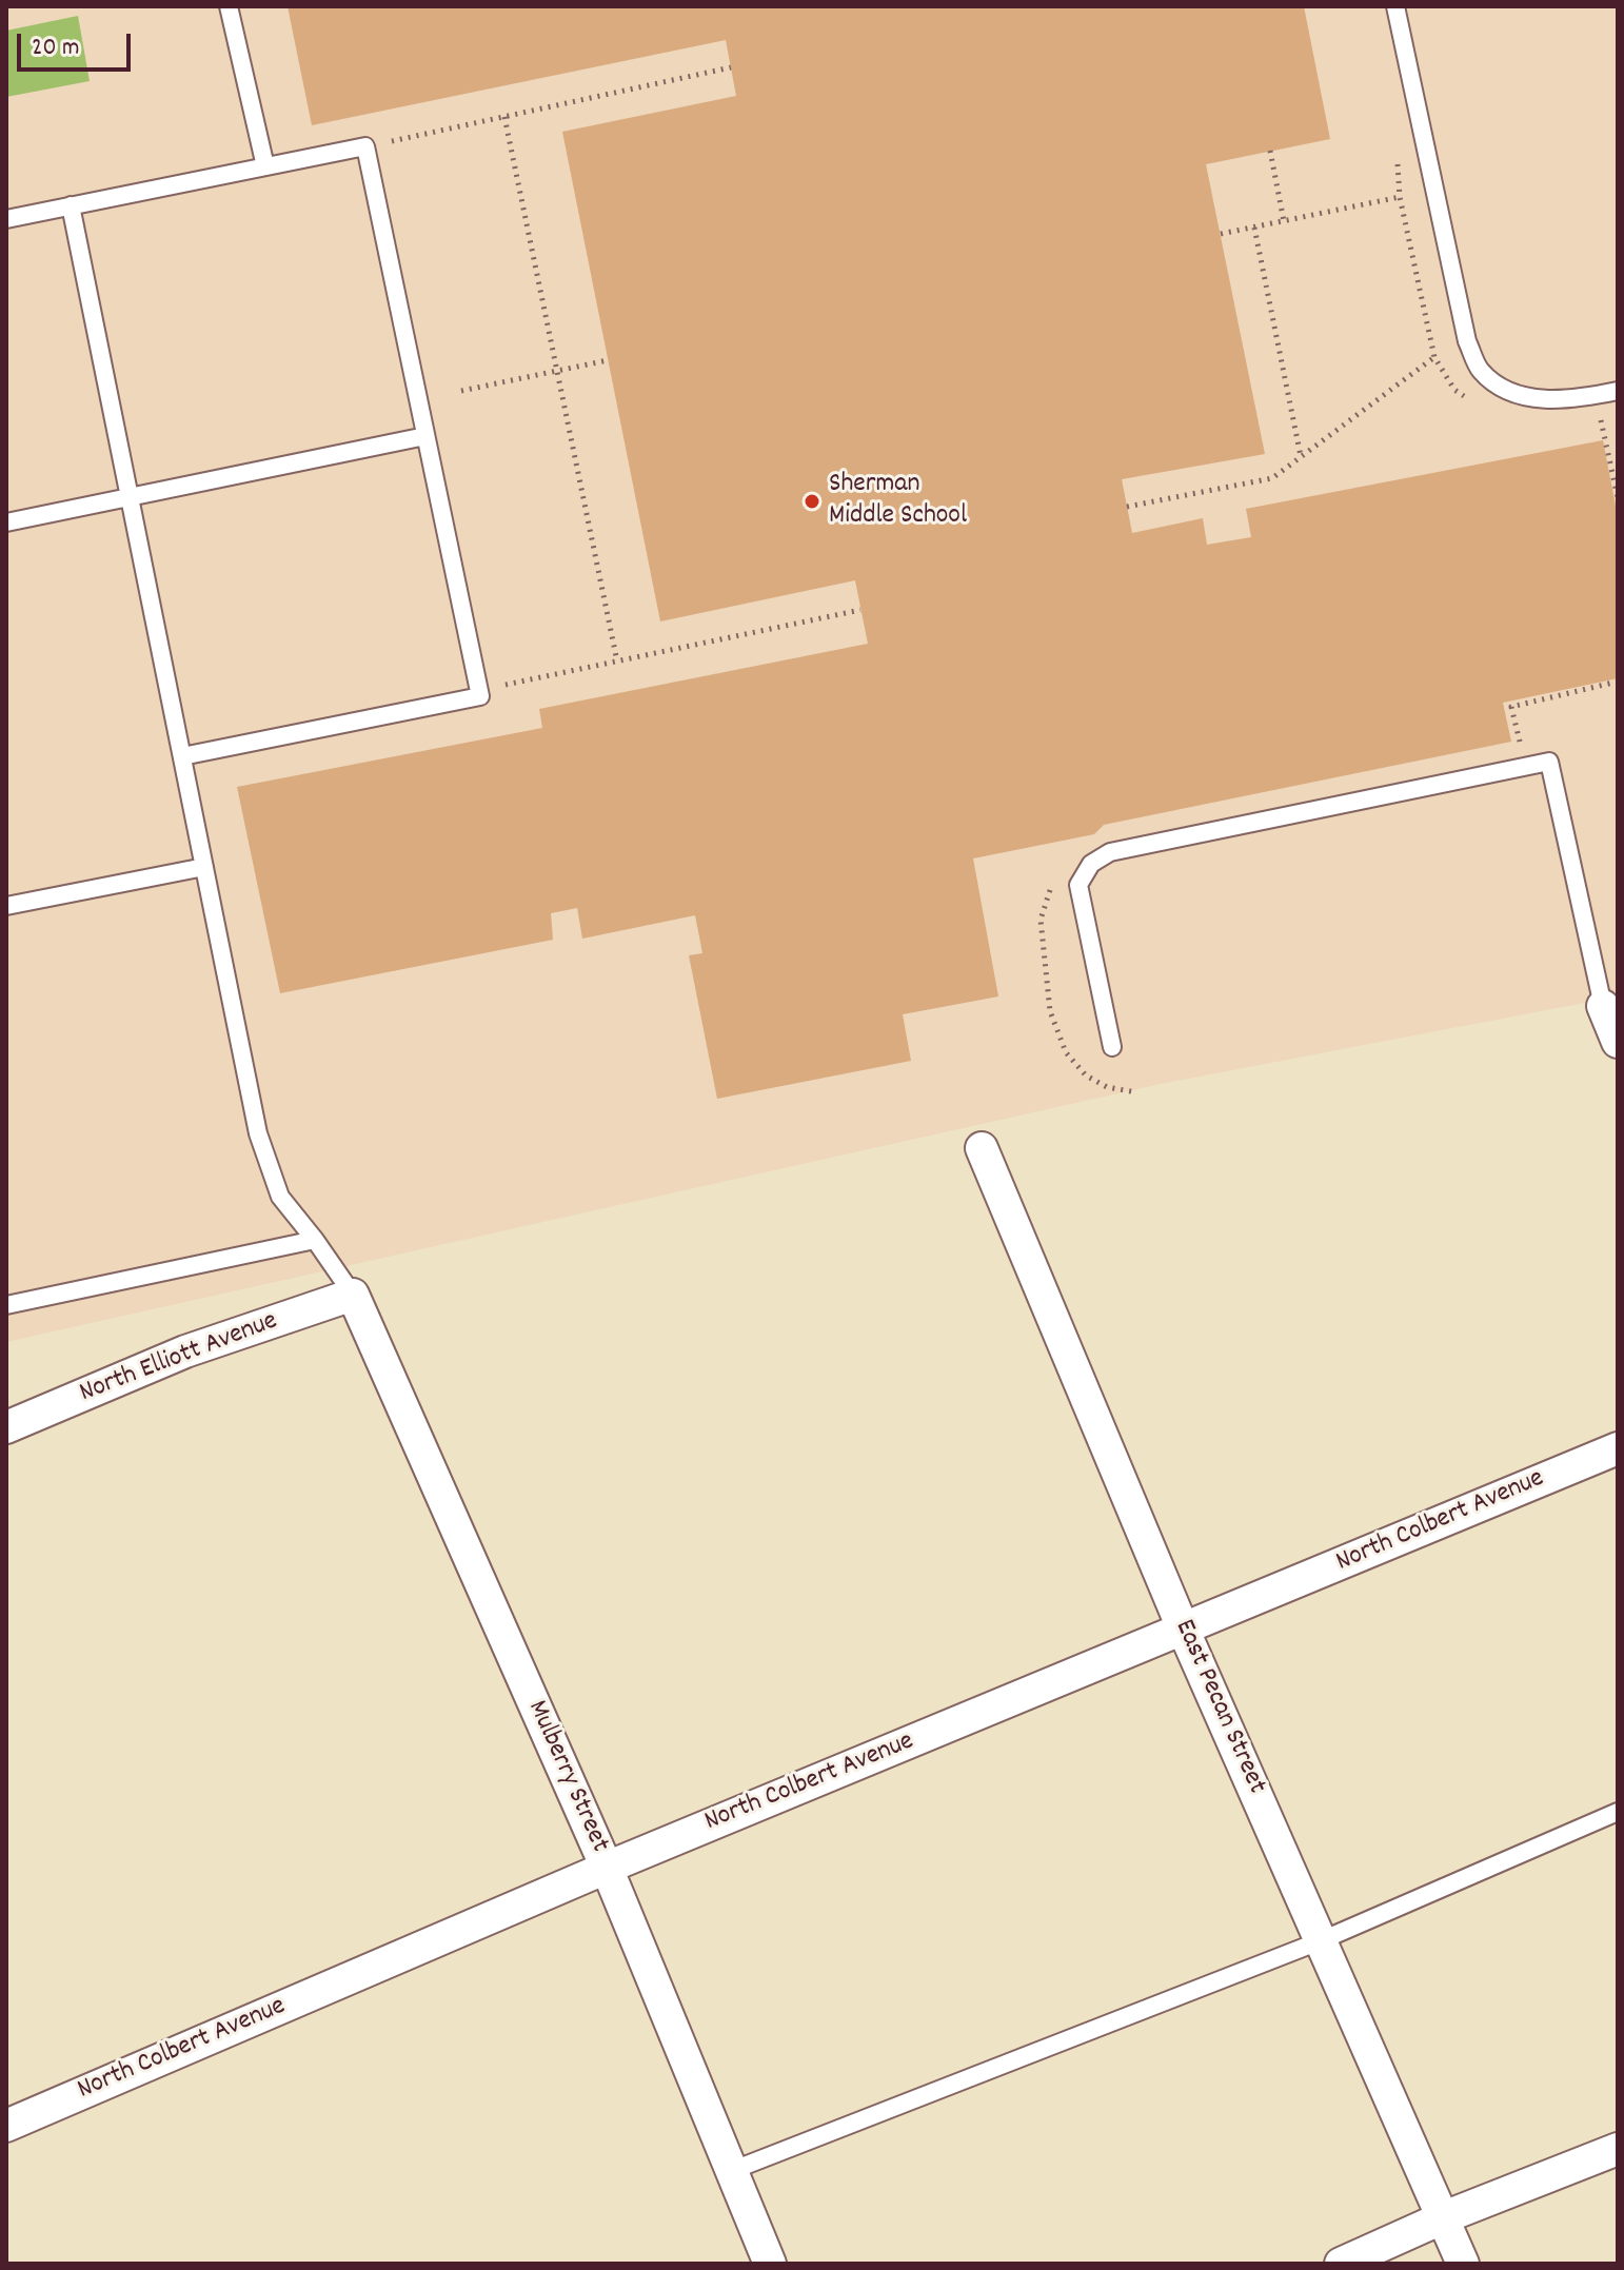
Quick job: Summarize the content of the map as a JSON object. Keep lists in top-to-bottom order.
{
  "streets": {
    "street": [
      "North Elliott Avenue",
      "North Colbert Avenue",
      "East Pecan Street",
      "Mulberry Street"
    ]
  },
  "crossings": [
    ["North Elliott Avenue", "Mulberry Street"],
    ["North Colbert Avenue", "East Pecan Street"],
    ["North Colbert Avenue", "Mulberry Street"]
  ],
  "places": ["Sherman Middle School"],
  "scale_bar": "20 m"
}
